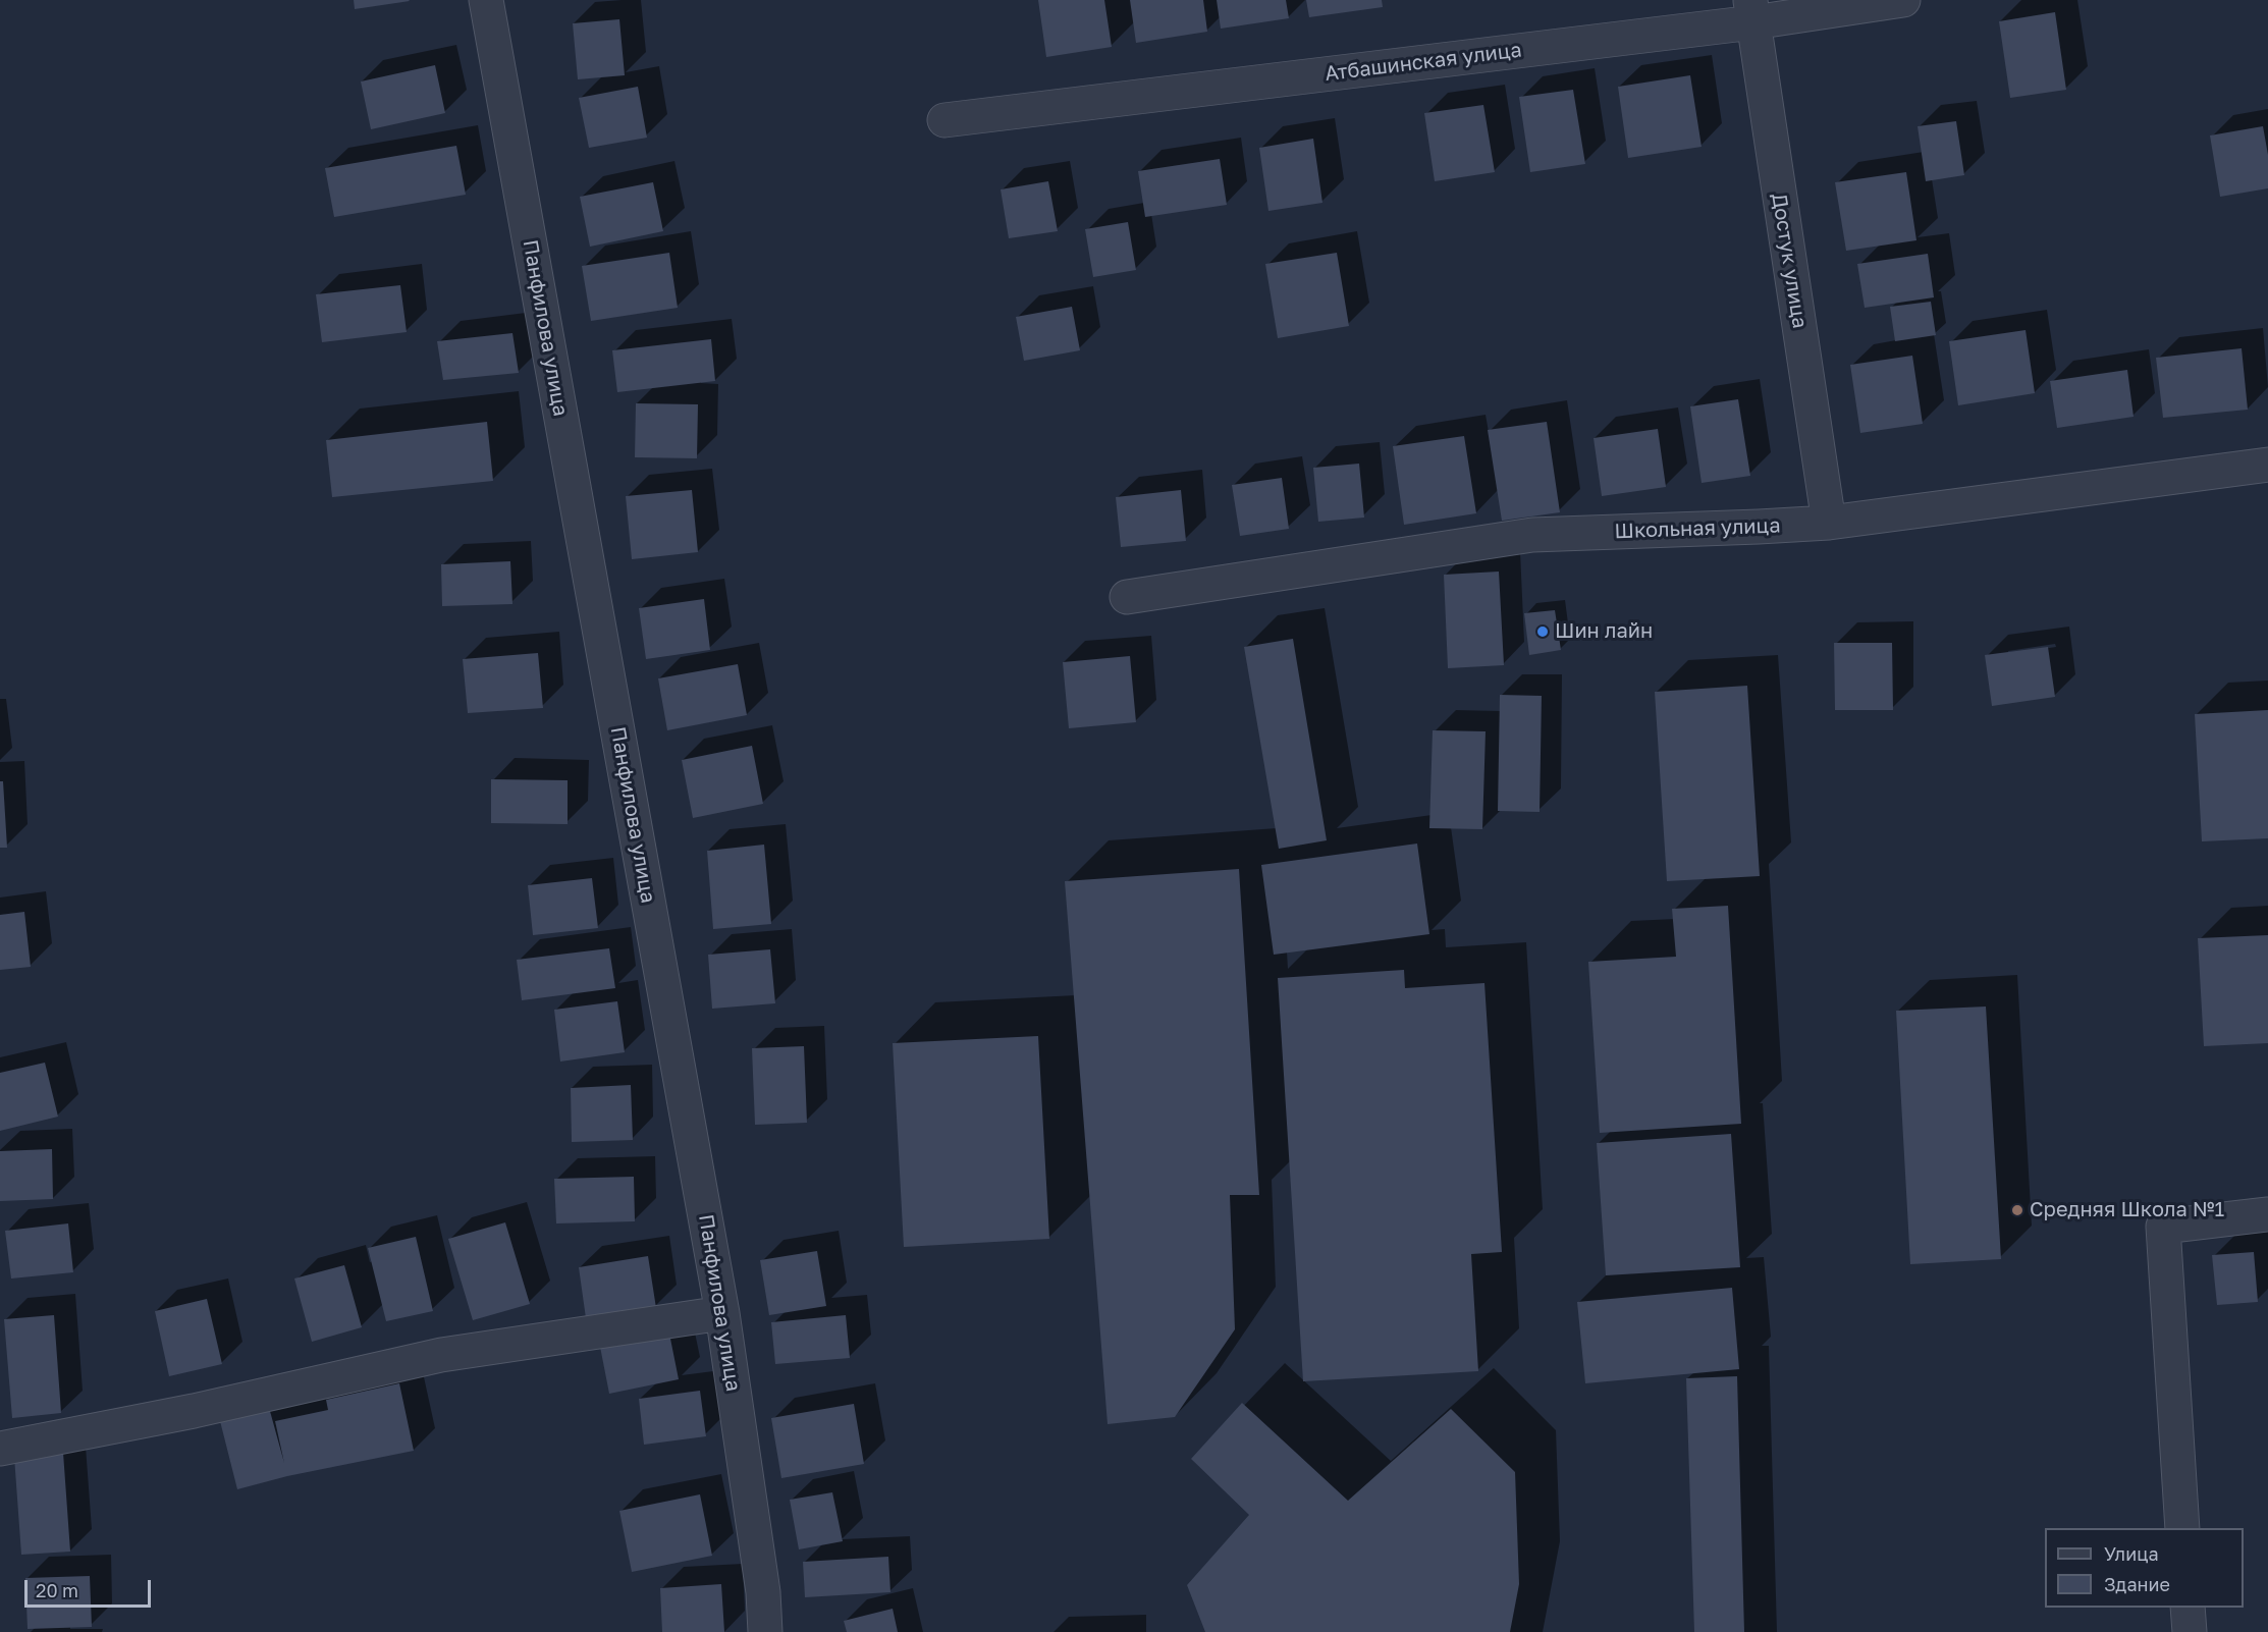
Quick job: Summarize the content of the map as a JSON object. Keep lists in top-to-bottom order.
{
  "streets": {
    "street": [
      "Атбашинская улица",
      "Достук улица",
      "Панфилова улица",
      "Школьная улица"
    ]
  },
  "crossings": [
    ["Атбашинская улица", "Достук улица"],
    ["Достук улица", "Школьная улица"]
  ],
  "places": ["Шин лайн", "Средняя Школа №1"],
  "legend": ["Улица", "Здание"],
  "scale_bar": "20 m"
}
